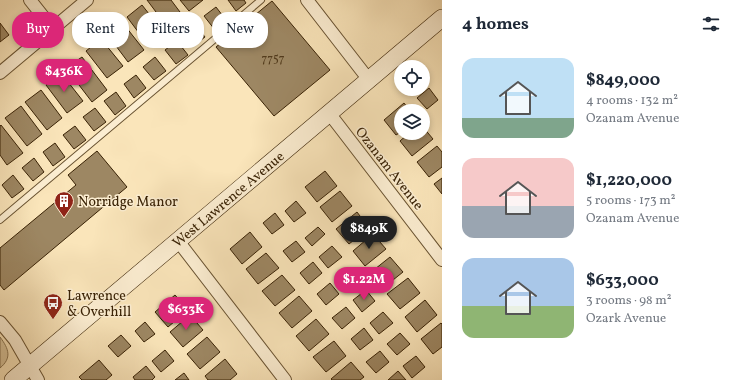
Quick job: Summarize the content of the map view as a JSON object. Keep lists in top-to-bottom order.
{
  "streets": {
    "main road": ["West Lawrence Avenue"],
    "street": ["Ozanam Avenue"]
  },
  "crossings": [
    ["Ozanam Avenue", "West Lawrence Avenue"]
  ],
  "places": {
    "building": ["Norridge Manor"],
    "bus stop": ["Lawrence & Overhill"]
  },
  "house_numbers": ["7757"],
  "page": {
    "heading": "4 homes",
    "chip": [
      "Buy",
      "Rent",
      "Filters",
      "New"
    ],
    "list": [
      {
        "name": "$849,000",
        "note": "4 rooms · 132 m² · Ozanam Avenue"
      },
      {
        "name": "$1,220,000",
        "note": "5 rooms · 173 m² · Ozanam Avenue"
      },
      {
        "name": "$633,000",
        "note": "3 rooms · 98 m² · Ozark Avenue"
      }
    ],
    "price": [
      "$436K",
      "$849K",
      "$1.22M",
      "$633K"
    ]
  }
}
